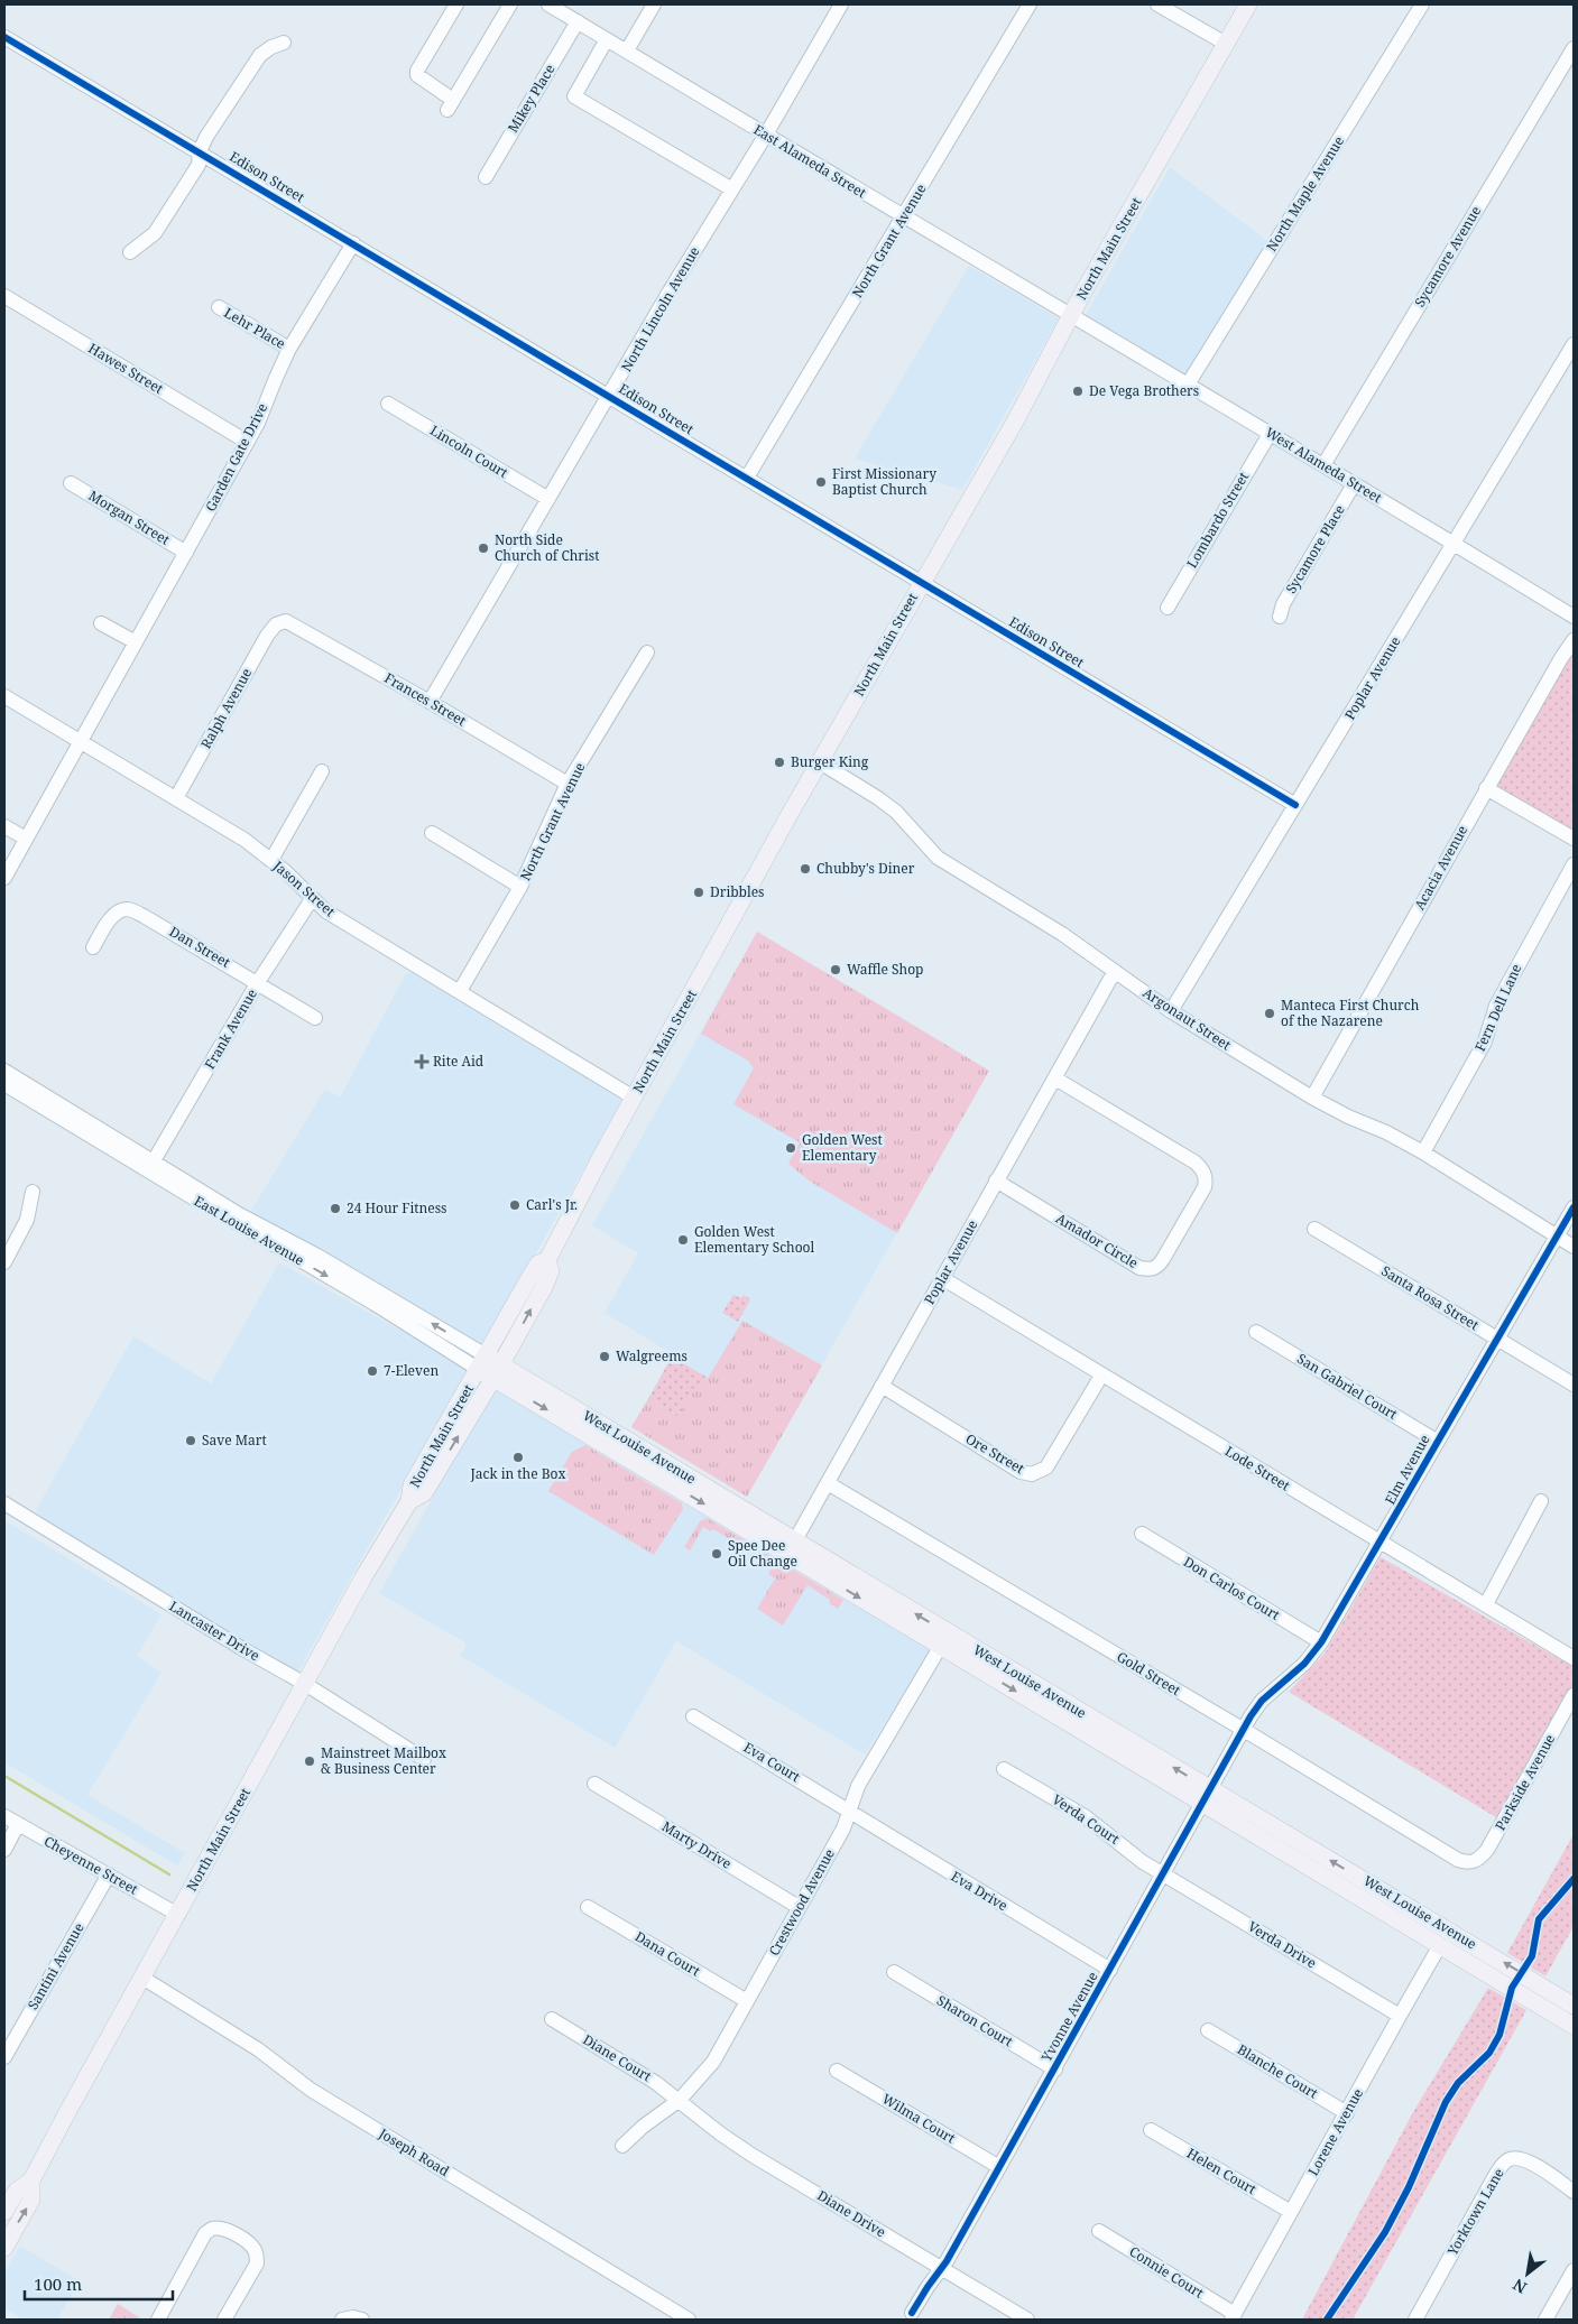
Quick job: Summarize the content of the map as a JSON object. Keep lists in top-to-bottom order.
{
  "streets": {
    "main road": ["North Main Street", "East Louise Avenue", "West Louise Avenue"],
    "street": [
      "Mikey Place",
      "East Alameda Street",
      "Edison Street",
      "North Maple Avenue",
      "North Grant Avenue",
      "Sycamore Avenue",
      "North Lincoln Avenue",
      "Lehr Place",
      "Hawes Street",
      "Lincoln Court",
      "Garden Gate Drive",
      "West Alameda Street",
      "Morgan Street",
      "Lombardo Street",
      "Sycamore Place",
      "Poplar Avenue",
      "Frances Street",
      "Ralph Avenue",
      "Acacia Avenue",
      "Jason Street",
      "Dan Street",
      "Fern Dell Lane",
      "Argonaut Street",
      "Frank Avenue",
      "Amador Circle",
      "Santa Rosa Street",
      "San Gabriel Court",
      "Ore Street",
      "Lode Street",
      "Elm Avenue",
      "Don Carlos Court",
      "Lancaster Drive",
      "Gold Street",
      "Eva Court",
      "Parkside Avenue",
      "Verda Court",
      "Marty Drive",
      "Cheyenne Street",
      "Eva Drive",
      "Crestwood Avenue",
      "Verda Drive",
      "Dana Court",
      "Santini Avenue",
      "Yvonne Avenue",
      "Sharon Court",
      "Diane Court",
      "Blanche Court",
      "Wilma Court",
      "Lorene Avenue",
      "Joseph Road",
      "Helen Court",
      "Yorktown Lane",
      "Diane Drive",
      "Connie Court"
    ]
  },
  "crossings": [
    ["Mikey Place", "East Alameda Street"],
    ["East Alameda Street", "North Grant Avenue"],
    ["East Alameda Street", "North Main Street"],
    ["East Alameda Street", "North Lincoln Avenue"],
    ["East Alameda Street", "West Alameda Street"],
    ["Edison Street", "North Grant Avenue"],
    ["Edison Street", "North Main Street"],
    ["Edison Street", "North Lincoln Avenue"],
    ["Edison Street", "Garden Gate Drive"],
    ["Edison Street", "Poplar Avenue"],
    ["North Maple Avenue", "West Alameda Street"],
    ["North Grant Avenue", "Frances Street"],
    ["North Grant Avenue", "Jason Street"],
    ["North Main Street", "West Alameda Street"],
    ["North Main Street", "Jason Street"],
    ["North Main Street", "Argonaut Street"],
    ["North Main Street", "East Louise Avenue"],
    ["North Main Street", "West Louise Avenue"],
    ["North Main Street", "Lancaster Drive"],
    ["North Main Street", "Cheyenne Street"],
    ["North Main Street", "Joseph Road"],
    ["Sycamore Avenue", "West Alameda Street"],
    ["North Lincoln Avenue", "Lincoln Court"],
    ["North Lincoln Avenue", "Frances Street"],
    ["Lehr Place", "Garden Gate Drive"],
    ["Hawes Street", "Garden Gate Drive"],
    ["Garden Gate Drive", "Morgan Street"],
    ["Garden Gate Drive", "Jason Street"],
    ["West Alameda Street", "Lombardo Street"],
    ["West Alameda Street", "Sycamore Place"],
    ["West Alameda Street", "Poplar Avenue"],
    ["Poplar Avenue", "Argonaut Street"],
    ["Poplar Avenue", "Amador Circle"],
    ["Poplar Avenue", "West Louise Avenue"],
    ["Poplar Avenue", "Ore Street"],
    ["Poplar Avenue", "Lode Street"],
    ["Poplar Avenue", "Gold Street"],
    ["Frances Street", "Ralph Avenue"],
    ["Ralph Avenue", "Jason Street"],
    ["Acacia Avenue", "Argonaut Street"],
    ["Jason Street", "Frank Avenue"],
    ["Dan Street", "Frank Avenue"],
    ["Fern Dell Lane", "Argonaut Street"],
    ["Argonaut Street", "Elm Avenue"],
    ["Frank Avenue", "East Louise Avenue"],
    ["East Louise Avenue", "West Louise Avenue"],
    ["Santa Rosa Street", "Elm Avenue"],
    ["San Gabriel Court", "Elm Avenue"],
    ["West Louise Avenue", "Crestwood Avenue"],
    ["West Louise Avenue", "Yvonne Avenue"],
    ["West Louise Avenue", "Lorene Avenue"],
    ["Ore Street", "Lode Street"],
    ["Lode Street", "Elm Avenue"],
    ["Elm Avenue", "Don Carlos Court"],
    ["Elm Avenue", "Gold Street"],
    ["Elm Avenue", "Yvonne Avenue"],
    ["Gold Street", "Parkside Avenue"],
    ["Gold Street", "Yvonne Avenue"],
    ["Eva Court", "Eva Drive"],
    ["Eva Court", "Crestwood Avenue"],
    ["Verda Court", "Verda Drive"],
    ["Verda Court", "Yvonne Avenue"],
    ["Marty Drive", "Crestwood Avenue"],
    ["Cheyenne Street", "Santini Avenue"],
    ["Eva Drive", "Crestwood Avenue"],
    ["Eva Drive", "Yvonne Avenue"],
    ["Crestwood Avenue", "Dana Court"],
    ["Crestwood Avenue", "Diane Court"],
    ["Crestwood Avenue", "Diane Drive"],
    ["Verda Drive", "Yvonne Avenue"],
    ["Verda Drive", "Lorene Avenue"],
    ["Yvonne Avenue", "Sharon Court"],
    ["Yvonne Avenue", "Wilma Court"],
    ["Yvonne Avenue", "Diane Drive"],
    ["Diane Court", "Diane Drive"],
    ["Blanche Court", "Lorene Avenue"],
    ["Lorene Avenue", "Helen Court"],
    ["Lorene Avenue", "Connie Court"]
  ],
  "places": {
    "other": [
      "De Vega Brothers",
      "First Missionary Baptist Church",
      "North Side Church of Christ",
      "Burger King",
      "Chubby's Diner",
      "Dribbles",
      "Waffle Shop",
      "Manteca First Church of the Nazarene",
      "Golden West Elementary",
      "Carl's Jr.",
      "24 Hour Fitness",
      "Golden West Elementary School",
      "Walgreems",
      "7-Eleven",
      "Save Mart",
      "Jack in the Box",
      "Spee Dee Oil Change",
      "Mainstreet Mailbox & Business Center"
    ],
    "health": ["Rite Aid"]
  },
  "scale_bar": "100 m",
  "north": "bottom left"
}
